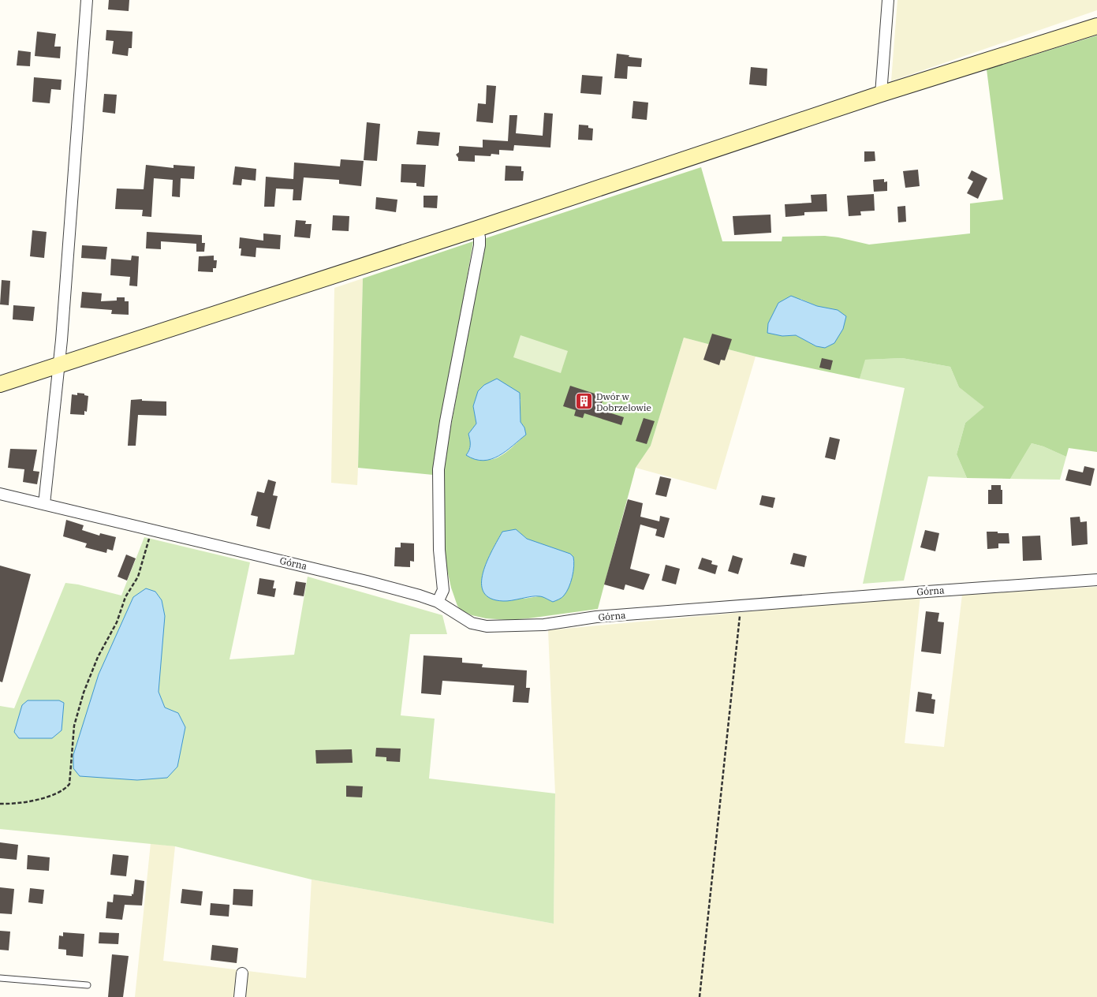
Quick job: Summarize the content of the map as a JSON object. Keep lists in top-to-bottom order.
{
  "streets": {
    "street": ["Górna"]
  },
  "places": {
    "building": ["Dwór w Dobrzelowie"]
  }
}
